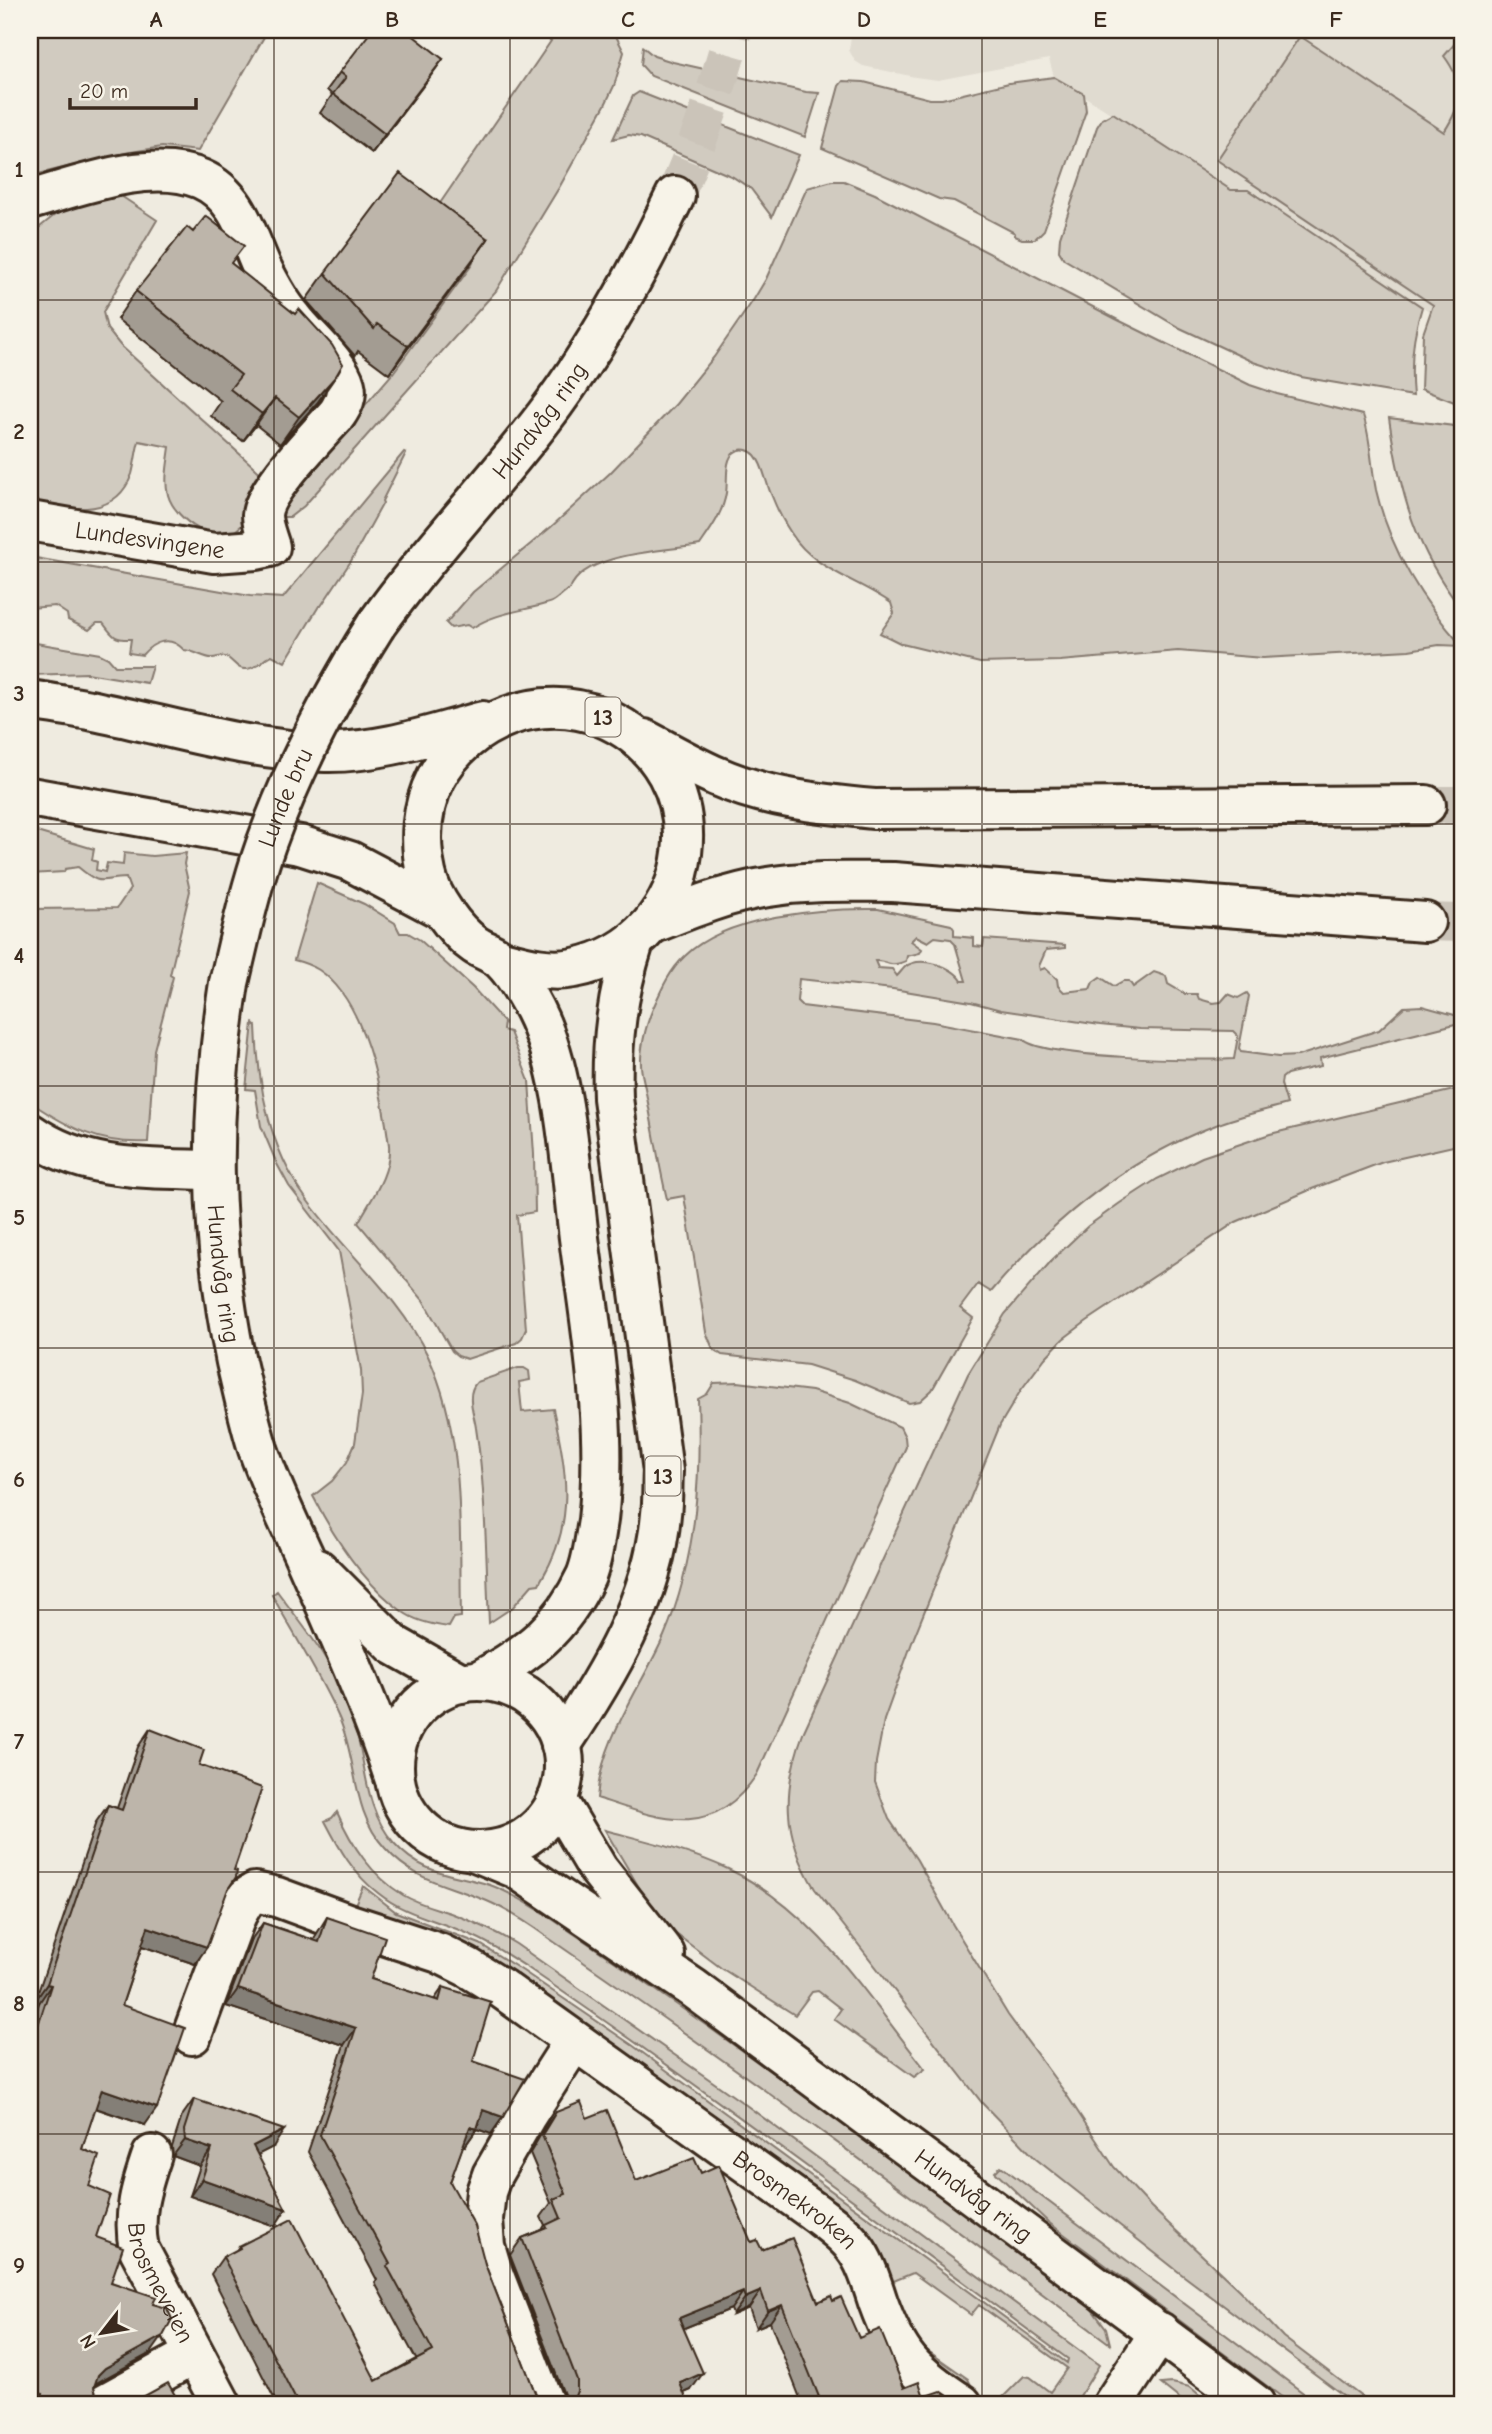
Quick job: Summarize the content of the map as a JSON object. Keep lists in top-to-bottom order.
{
  "streets": {
    "main road": [
      "Hundvåg ring",
      "Lundesvingene",
      "13",
      "Lunde bru",
      "Brosmekroken",
      "Brosmeveien"
    ]
  },
  "crossings": [
    ["Hundvåg ring", "13"],
    ["Hundvåg ring", "Lunde bru"]
  ],
  "scale_bar": "20 m",
  "north": "bottom left",
  "grid": {
    "columns": [
      "A",
      "B",
      "C",
      "D",
      "E",
      "F"
    ],
    "rows": [
      "1",
      "2",
      "3",
      "4",
      "5",
      "6",
      "7",
      "8",
      "9"
    ]
  }
}
